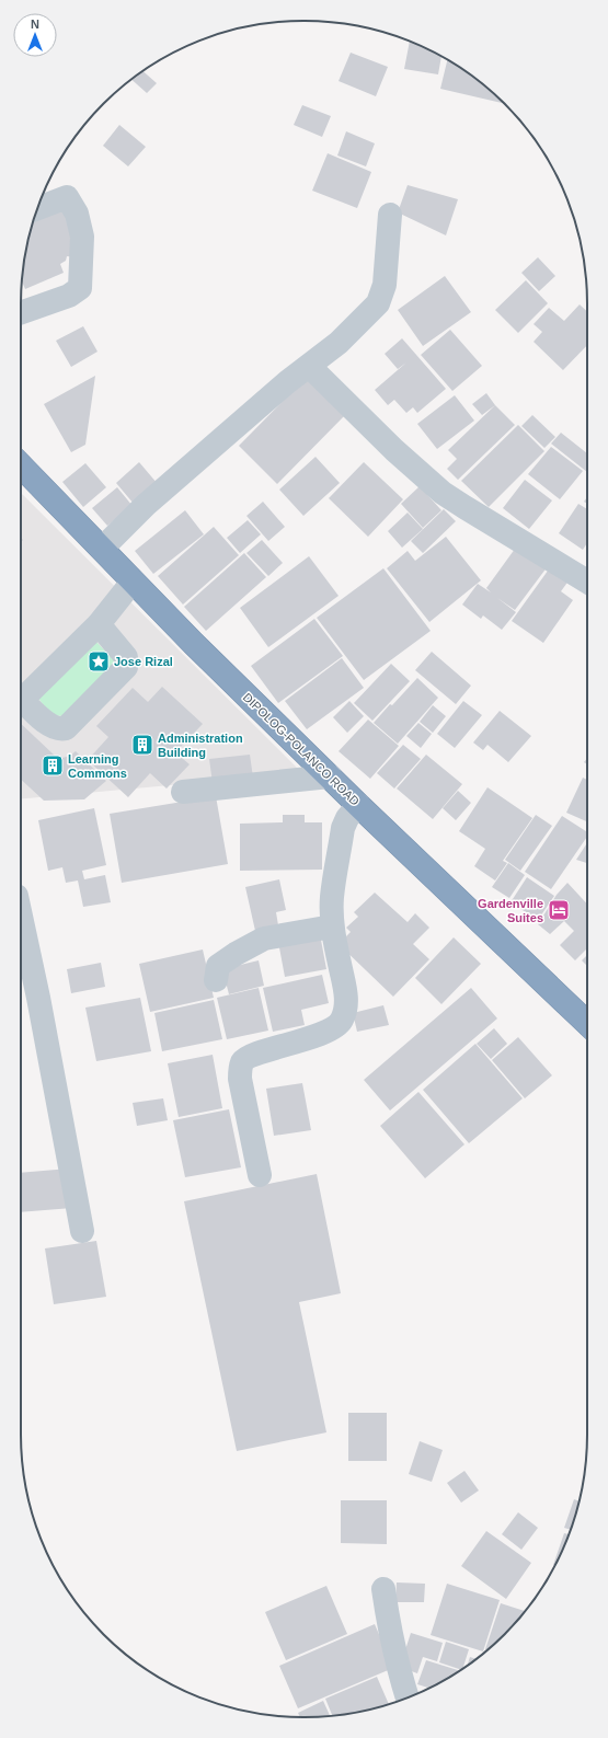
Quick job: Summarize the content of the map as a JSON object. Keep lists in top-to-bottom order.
{
  "streets": {
    "highway": ["DIPOLOG-POLANCO ROAD"]
  },
  "places": {
    "place": ["Jose Rizal"],
    "building": ["Administration Building", "Learning Commons"],
    "hotel": ["Gardenville Suites"]
  },
  "north": "top"
}
